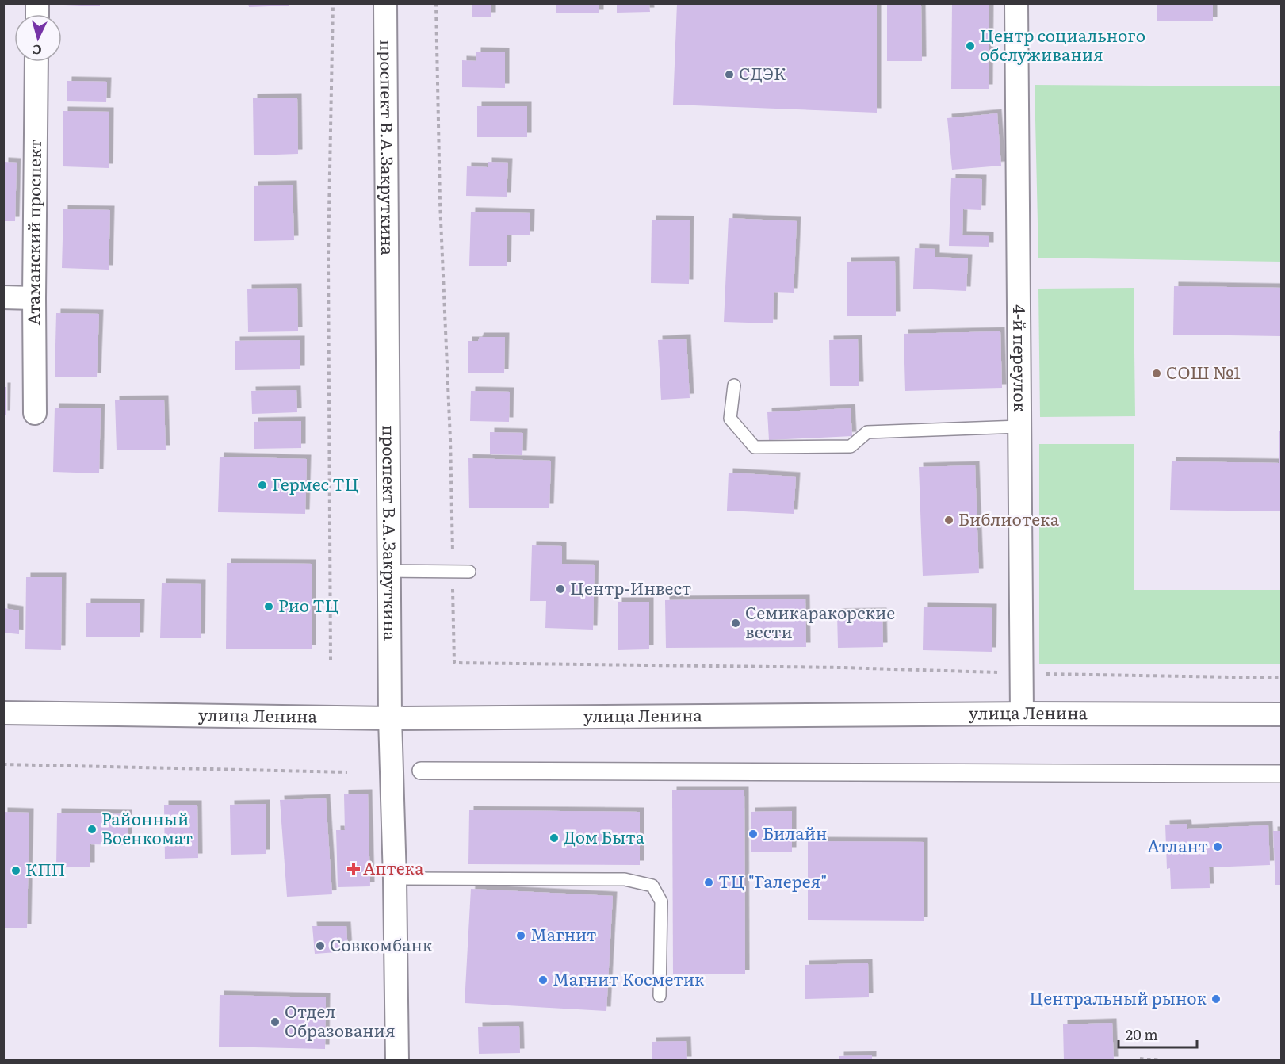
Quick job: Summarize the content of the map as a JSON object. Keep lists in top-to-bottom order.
{
  "streets": {
    "street": [
      "проспект В.А.Закруткина",
      "Атаманский проспект",
      "4-й переулок",
      "улица Ленина"
    ]
  },
  "crossings": [
    ["проспект В.А.Закруткина", "улица Ленина"],
    ["4-й переулок", "улица Ленина"]
  ],
  "places": {
    "other": [
      "Центр социального обслуживания",
      "СДЭК",
      "СОШ №1",
      "Гермес ТЦ",
      "Библиотека",
      "Центр-Инвест",
      "Рио ТЦ",
      "Семикаракорские вести",
      "Районный Военкомат",
      "Билайн",
      "Дом Быта",
      "Атлант",
      "КПП",
      "ТЦ \"Галерея\"",
      "Магнит",
      "Совкомбанк",
      "Магнит Косметик",
      "Центральный рынок",
      "Отдел Образования"
    ],
    "health": ["Аптека"]
  },
  "scale_bar": "20 m",
  "north": "bottom"
}
